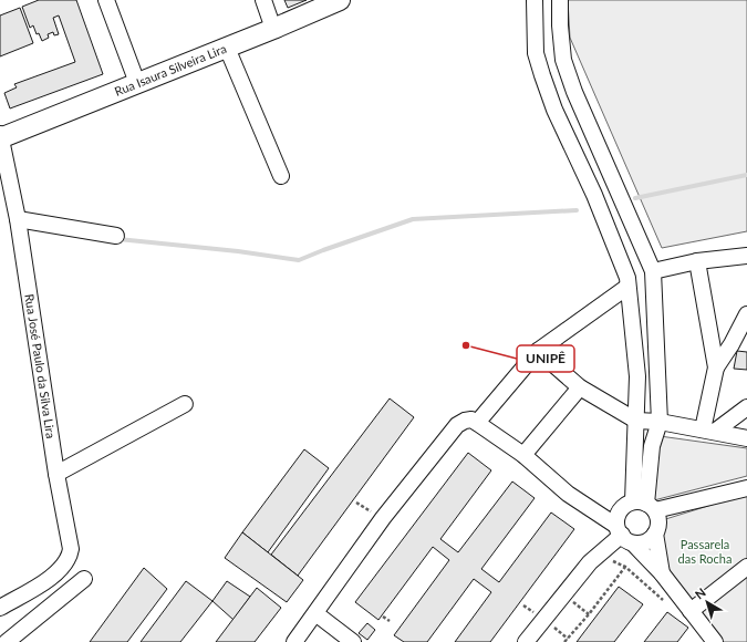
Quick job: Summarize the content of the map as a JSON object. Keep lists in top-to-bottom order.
{
  "streets": {
    "main road": ["Rua Isaura Silveira Lira"],
    "street": ["Rua José Paulo da Silva Lira"]
  },
  "crossings": [
    ["Rua Isaura Silveira Lira", "Rua José Paulo da Silva Lira"]
  ],
  "parks": ["Passarela das Rocha"],
  "places": ["UNIPÊ"],
  "north": "top left"
}
